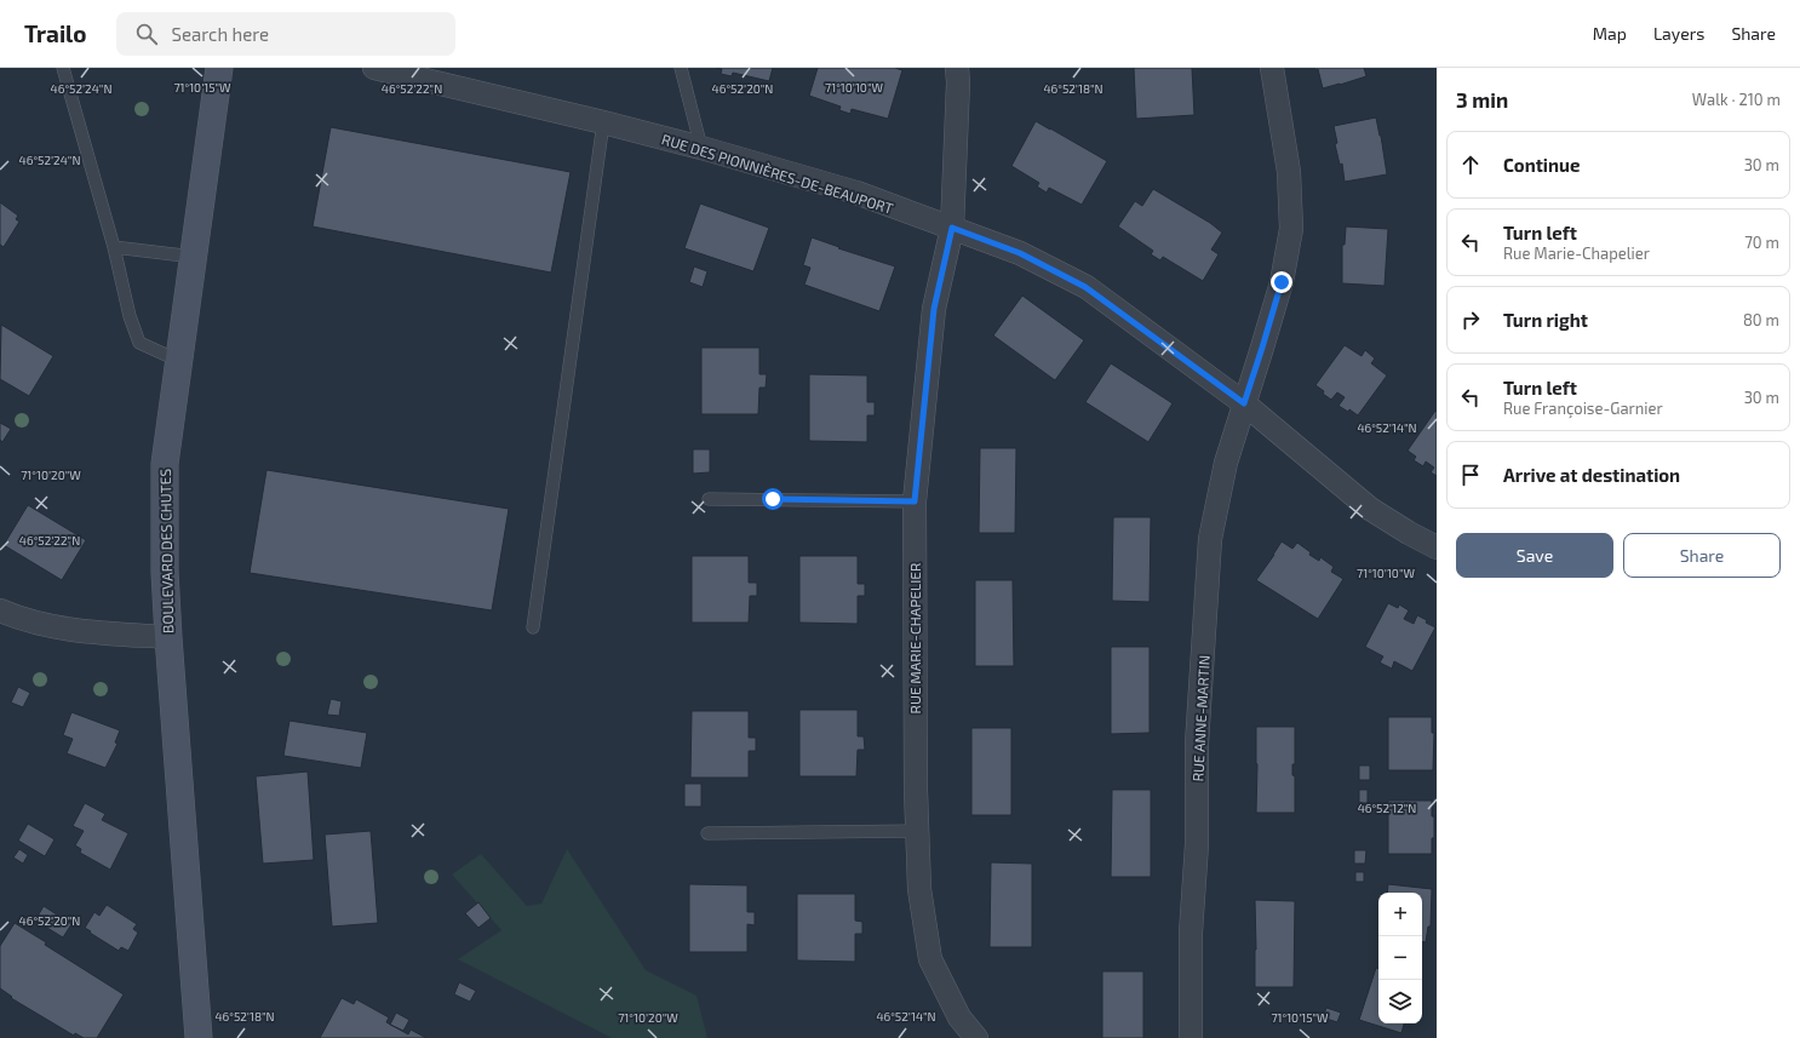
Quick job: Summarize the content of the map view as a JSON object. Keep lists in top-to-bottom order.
{
  "streets": {
    "street": [
      "RUE DES PIONNIÈRES-DE-BEAUPORT",
      "BOULEVARD DES CHUTES",
      "RUE MARIE-CHAPELIER",
      "RUE ANNE-MARTIN"
    ]
  },
  "crossings": [
    ["RUE DES PIONNIÈRES-DE-BEAUPORT", "RUE MARIE-CHAPELIER"],
    ["RUE DES PIONNIÈRES-DE-BEAUPORT", "RUE ANNE-MARTIN"]
  ],
  "page": {
    "header": "Trailo",
    "search": "Search here",
    "nav": ["Map", "Layers", "Share"],
    "heading": ["3 min", "Walk · 210 m"],
    "list": [
      ["Continue", "30 m"],
      ["Turn left", "Rue Marie-Chapelier", "70 m"],
      ["Turn right", "80 m"],
      ["Turn left", "Rue Françoise-Garnier", "30 m"],
      "Arrive at destination"
    ],
    "buttons": ["Save", "Share"],
    "map_buttons": ["+", "−"]
  },
  "coordinates": [
    "71°10'15\"W",
    "71°10'10\"W",
    "46°52'24\"N",
    "46°52'22\"N",
    "46°52'20\"N",
    "46°52'18\"N",
    "46°52'14\"N",
    "71°10'20\"W",
    "46°52'12\"N"
  ]
}
